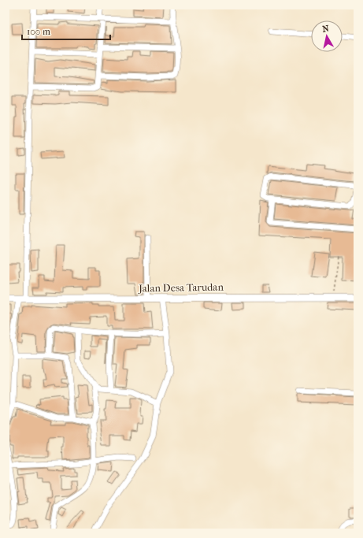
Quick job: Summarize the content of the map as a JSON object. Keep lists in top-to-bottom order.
{
  "streets": {
    "street": ["Jalan Desa Tarudan"]
  },
  "scale_bar": "100 m",
  "north": "top"
}
